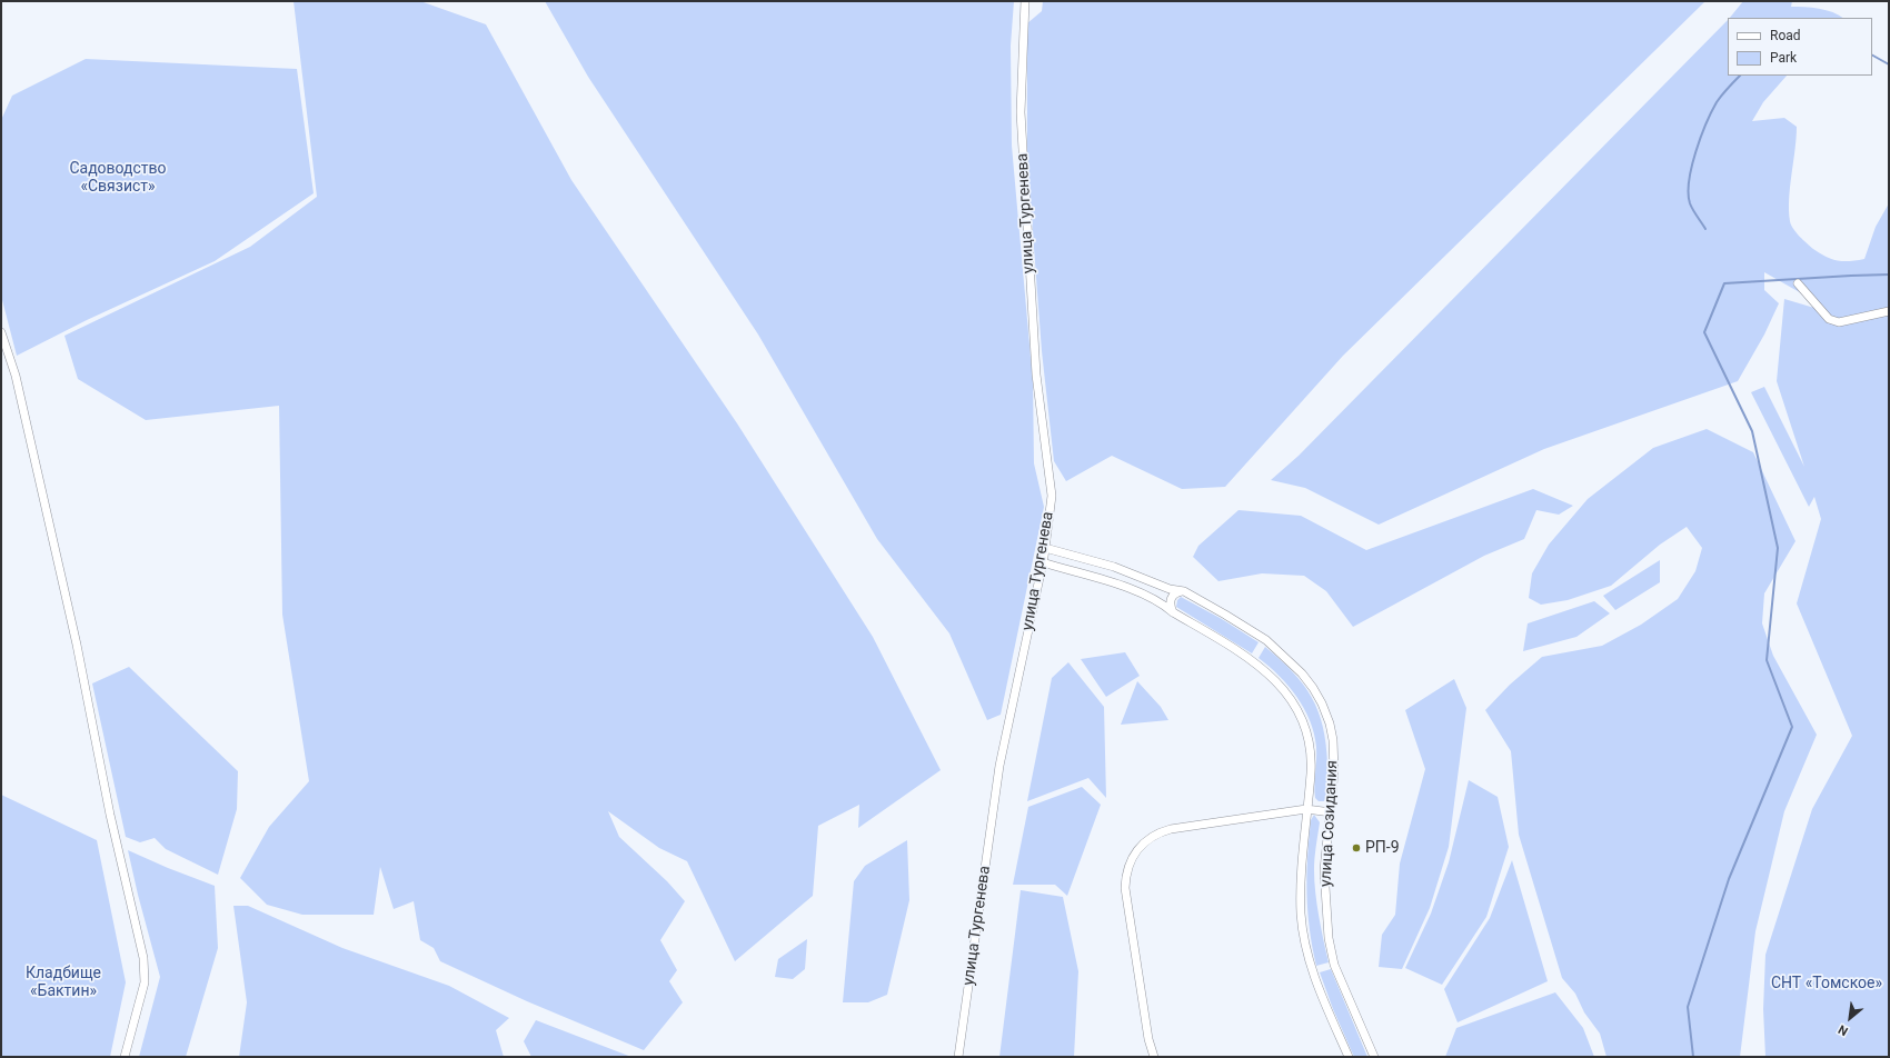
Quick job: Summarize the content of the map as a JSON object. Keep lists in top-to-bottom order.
{
  "streets": {
    "street": ["улица Тургенева", "улица Созидания"]
  },
  "crossings": [
    ["улица Тургенева", "улица Созидания"]
  ],
  "parks": ["Садоводство «Связист»", "Кладбище «Бактин»", "СНТ «Томское»"],
  "places": ["РП-9"],
  "legend": ["Road", "Park"],
  "north": "bottom left"
}
